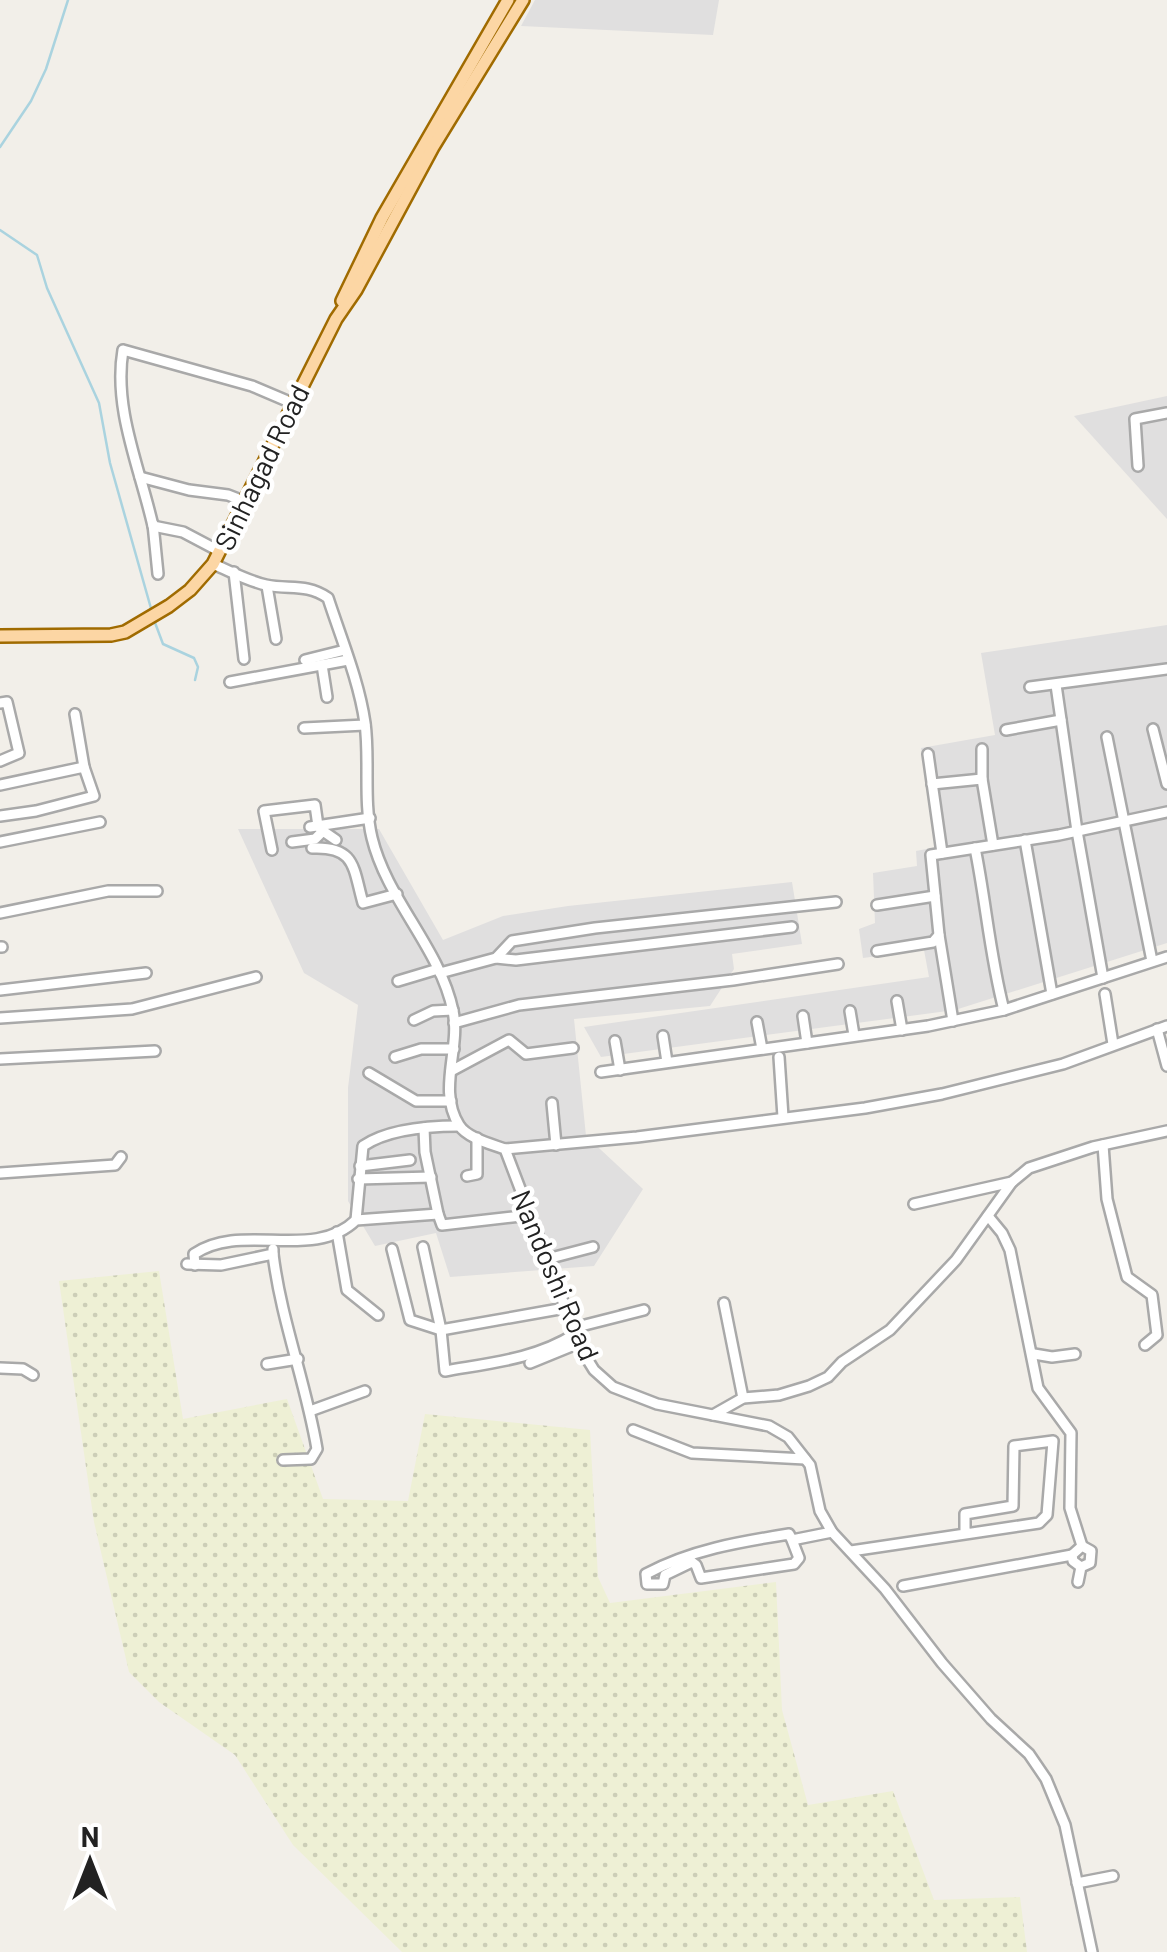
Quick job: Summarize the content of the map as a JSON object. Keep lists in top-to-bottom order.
{
  "streets": {
    "main road": ["Sinhagad Road"],
    "street": ["Nandoshi Road"]
  },
  "north": "top"
}
